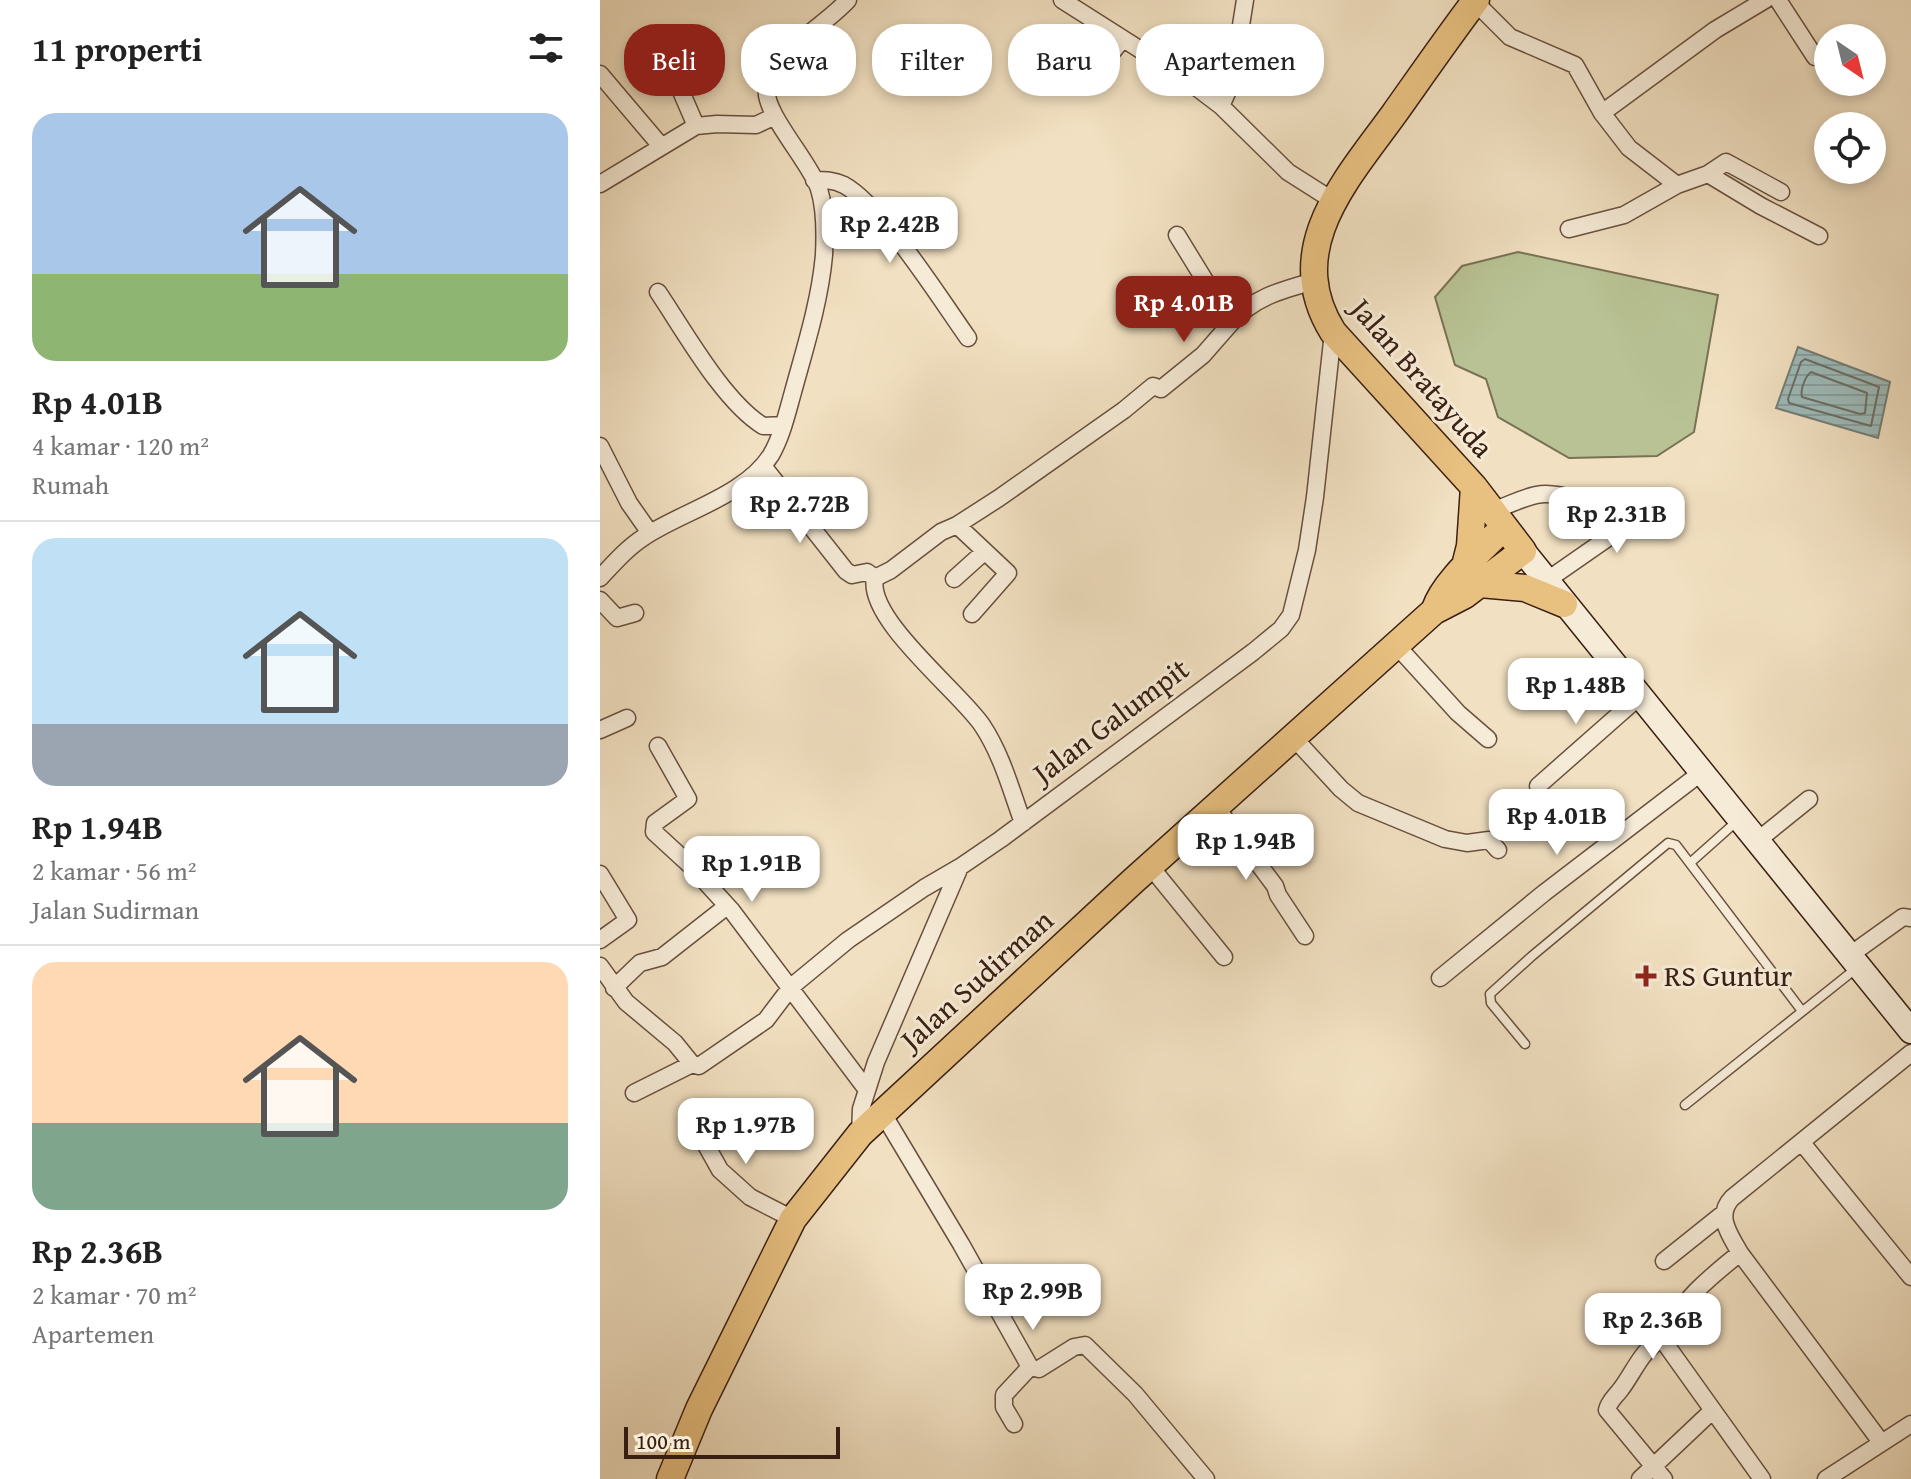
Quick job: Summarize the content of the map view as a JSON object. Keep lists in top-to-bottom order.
{
  "streets": {
    "main road": ["Jalan Bratayuda", "Jalan Sudirman"],
    "street": ["Jalan Galumpit"]
  },
  "crossings": [
    ["Jalan Bratayuda", "Jalan Galumpit"]
  ],
  "places": {
    "health": ["RS Guntur"]
  },
  "scale_bar": "100 m",
  "north": "bottom right",
  "page": {
    "heading": "11 properti",
    "chip": [
      "Beli",
      "Sewa",
      "Filter",
      "Baru",
      "Apartemen"
    ],
    "list": [
      {
        "name": "Rp 4.01B",
        "note": "4 kamar · 120 m² · Rumah"
      },
      {
        "name": "Rp 1.94B",
        "note": "2 kamar · 56 m² · Jalan Sudirman"
      },
      {
        "name": "Rp 2.36B",
        "note": "2 kamar · 70 m² · Apartemen"
      }
    ],
    "price": [
      "Rp 2.42B",
      "Rp 4.01B",
      "Rp 2.72B",
      "Rp 2.31B",
      "Rp 1.48B",
      "Rp 4.01B",
      "Rp 1.94B",
      "Rp 1.91B",
      "Rp 1.97B",
      "Rp 2.99B",
      "Rp 2.36B"
    ],
    "scale": "100 m"
  }
}
